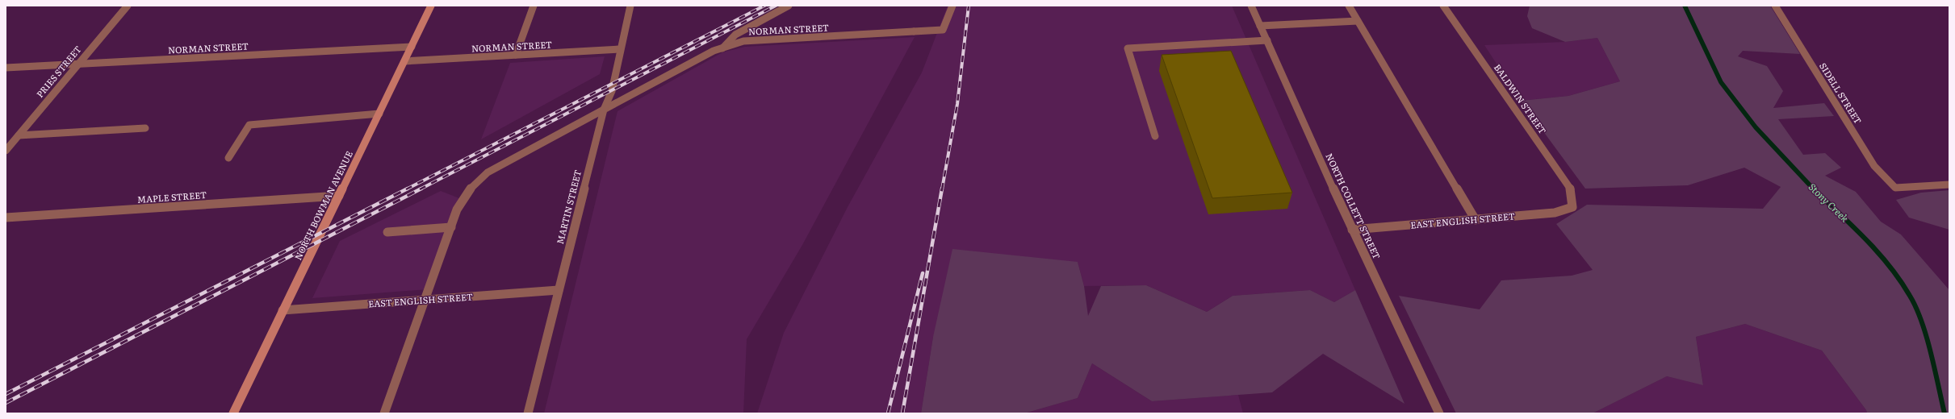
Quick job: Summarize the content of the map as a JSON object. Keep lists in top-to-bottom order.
{
  "streets": {
    "street": [
      "NORMAN STREET",
      "PRIES STREET",
      "SIDELL STREET",
      "BALDWIN STREET",
      "MAPLE STREET",
      "NORTH BOWMAN AVENUE",
      "NORTH COLLETT STREET",
      "MARTIN STREET",
      "EAST ENGLISH STREET"
    ]
  },
  "crossings": [
    ["NORMAN STREET", "PRIES STREET"],
    ["NORMAN STREET", "NORTH BOWMAN AVENUE"],
    ["NORMAN STREET", "MARTIN STREET"],
    ["NORMAN STREET", "EAST ENGLISH STREET"],
    ["BALDWIN STREET", "EAST ENGLISH STREET"],
    ["MAPLE STREET", "NORTH BOWMAN AVENUE"],
    ["NORTH BOWMAN AVENUE", "EAST ENGLISH STREET"],
    ["NORTH COLLETT STREET", "EAST ENGLISH STREET"],
    ["MARTIN STREET", "EAST ENGLISH STREET"]
  ],
  "water": ["Stony Creek"]
}
